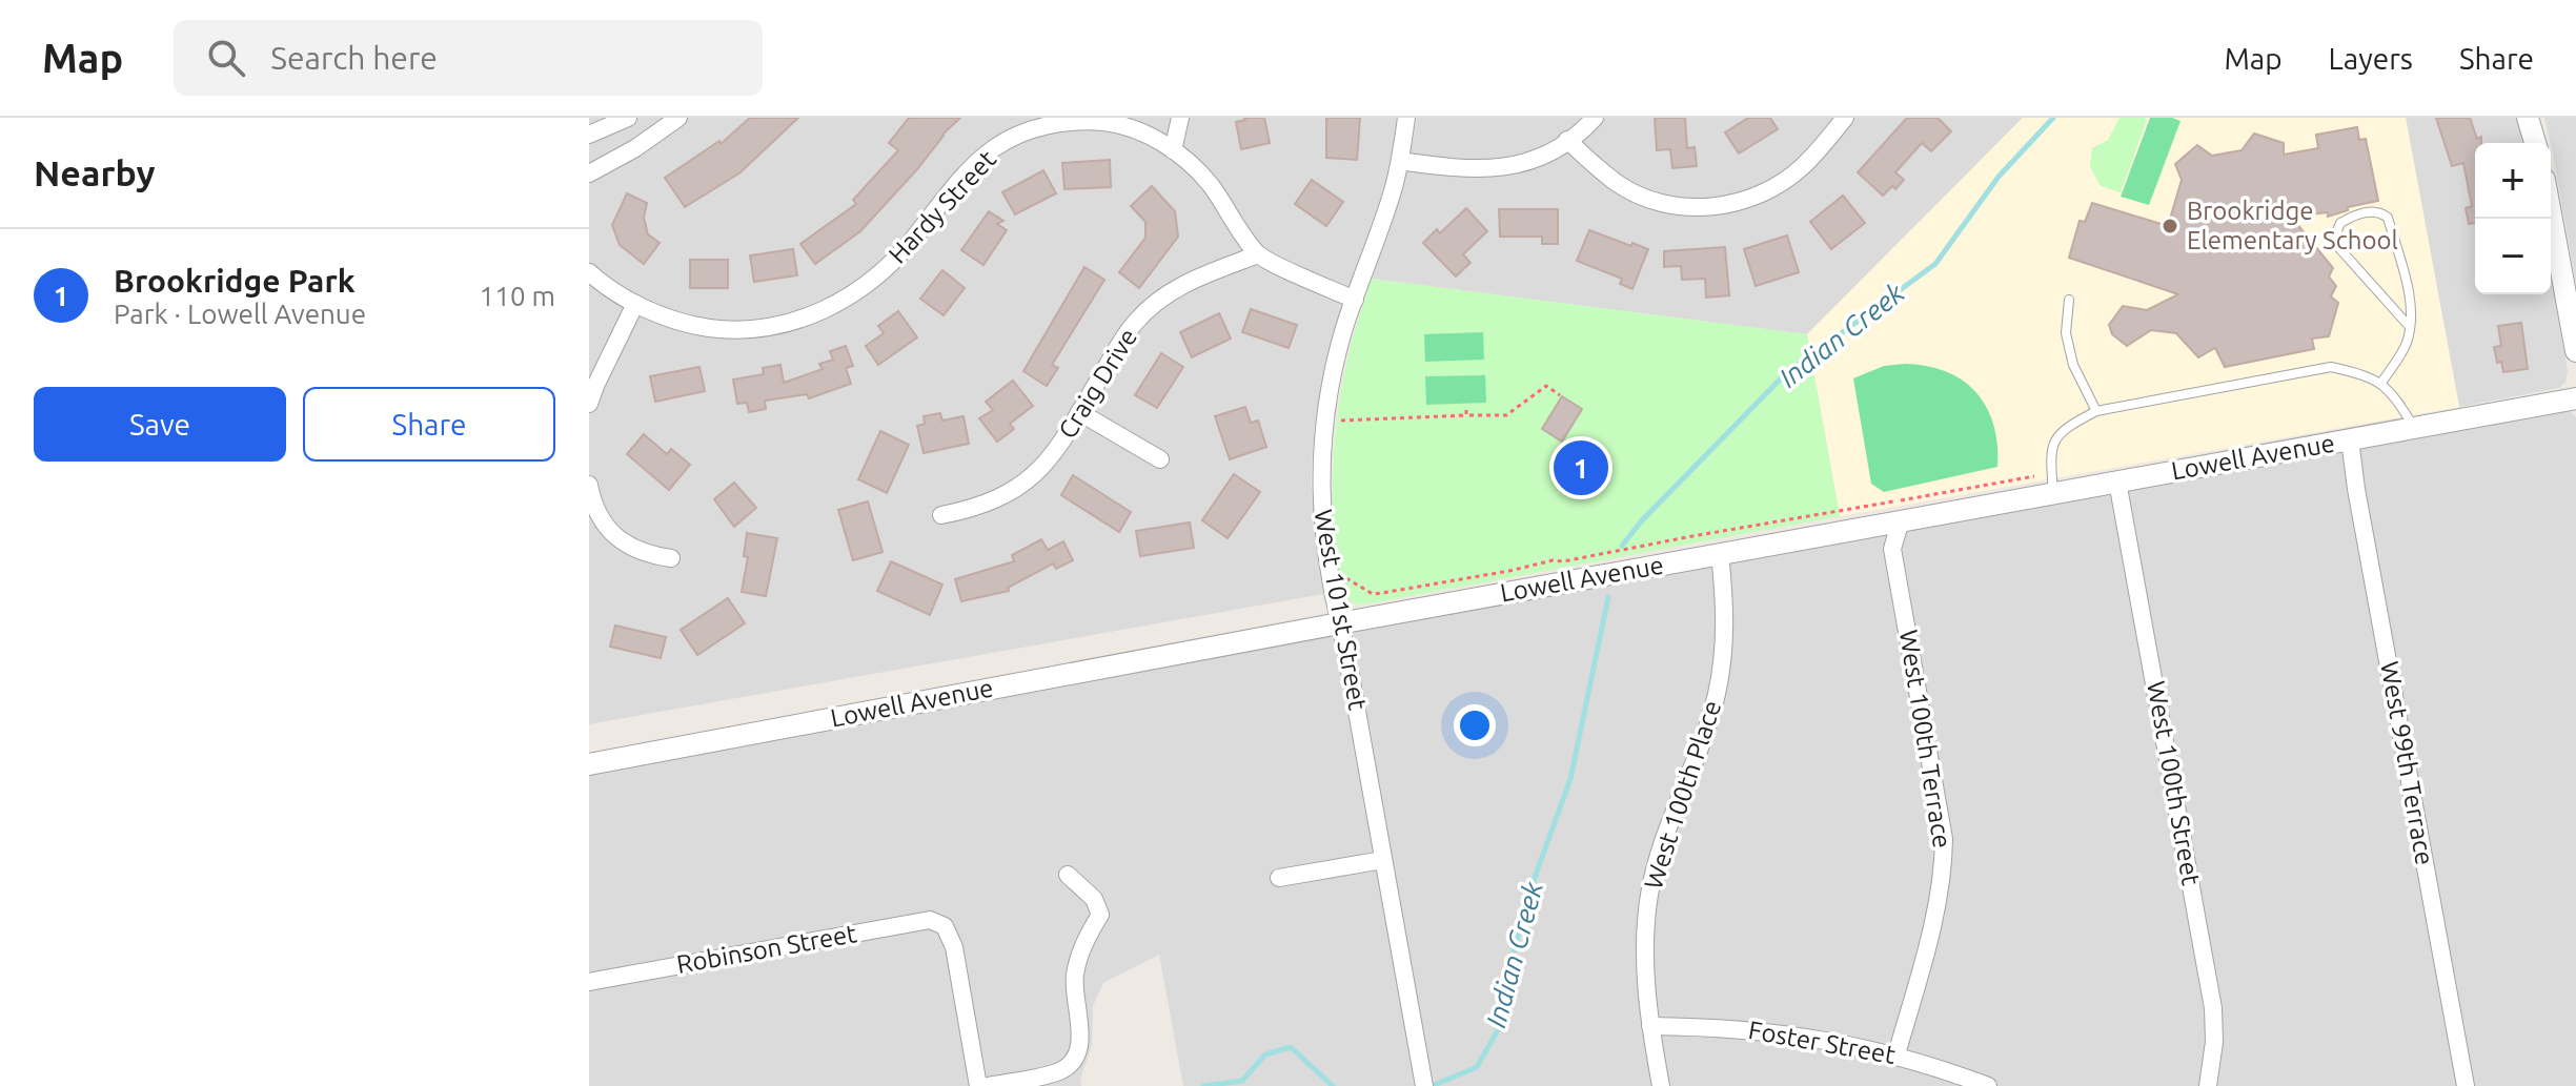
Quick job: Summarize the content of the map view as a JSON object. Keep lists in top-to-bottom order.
{
  "streets": {
    "street": [
      "Hardy Street",
      "Craig Drive",
      "Lowell Avenue",
      "West 101st Street",
      "West 100th Terrace",
      "West 99th Terrace",
      "West 100th Street",
      "West 100th Place",
      "Robinson Street",
      "Foster Street"
    ]
  },
  "crossings": [
    ["Hardy Street", "Craig Drive"],
    ["Lowell Avenue", "West 101st Street"],
    ["Lowell Avenue", "West 100th Terrace"],
    ["Lowell Avenue", "West 99th Terrace"],
    ["Lowell Avenue", "West 100th Street"],
    ["Lowell Avenue", "West 100th Place"],
    ["West 100th Terrace", "Foster Street"],
    ["West 100th Place", "Foster Street"]
  ],
  "water": ["Indian Creek"],
  "places": ["Brookridge Elementary School"],
  "page": {
    "header": "Map",
    "search": "Search here",
    "nav": ["Map", "Layers", "Share"],
    "heading": "Nearby",
    "map_buttons": ["+", "−"],
    "list": [
      {
        "mark": "1",
        "name": "Brookridge Park",
        "note": "Park · Lowell Avenue",
        "value": "110 m"
      }
    ],
    "buttons": ["Save", "Share"],
    "pins": "1"
  }
}
